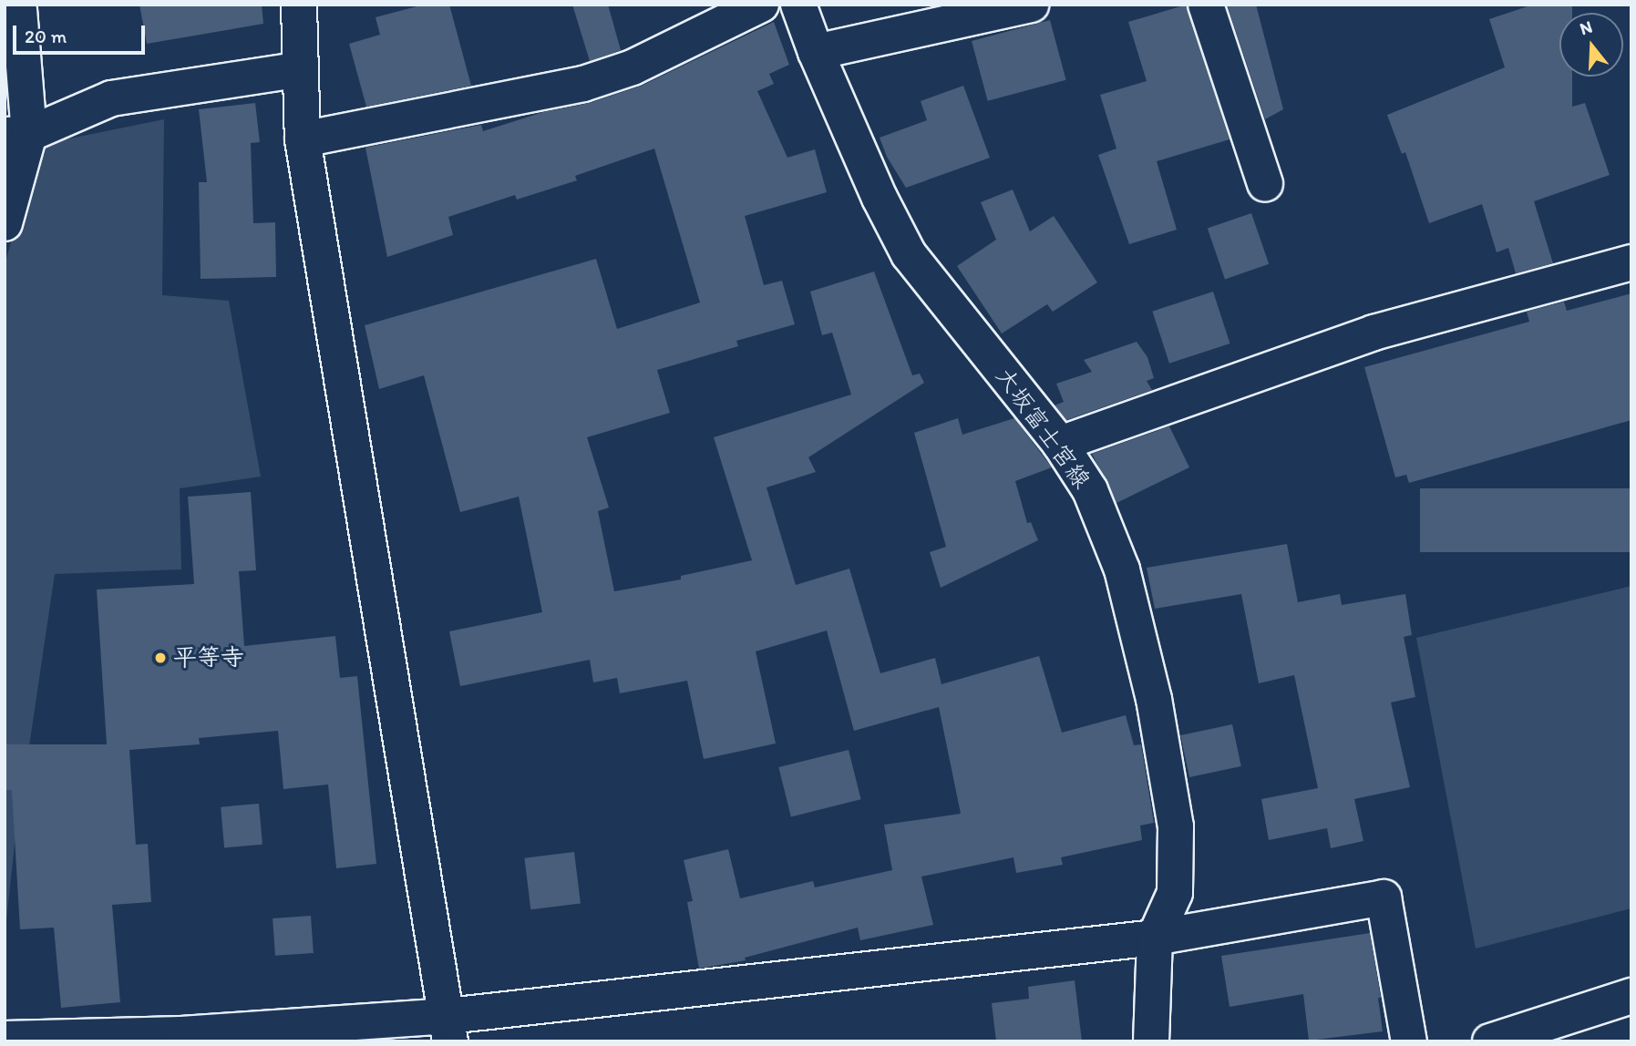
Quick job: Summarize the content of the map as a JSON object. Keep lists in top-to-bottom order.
{
  "streets": {
    "street": ["大坂富士宮線"]
  },
  "places": ["平等寺"],
  "scale_bar": "20 m",
  "north": "top"
}
